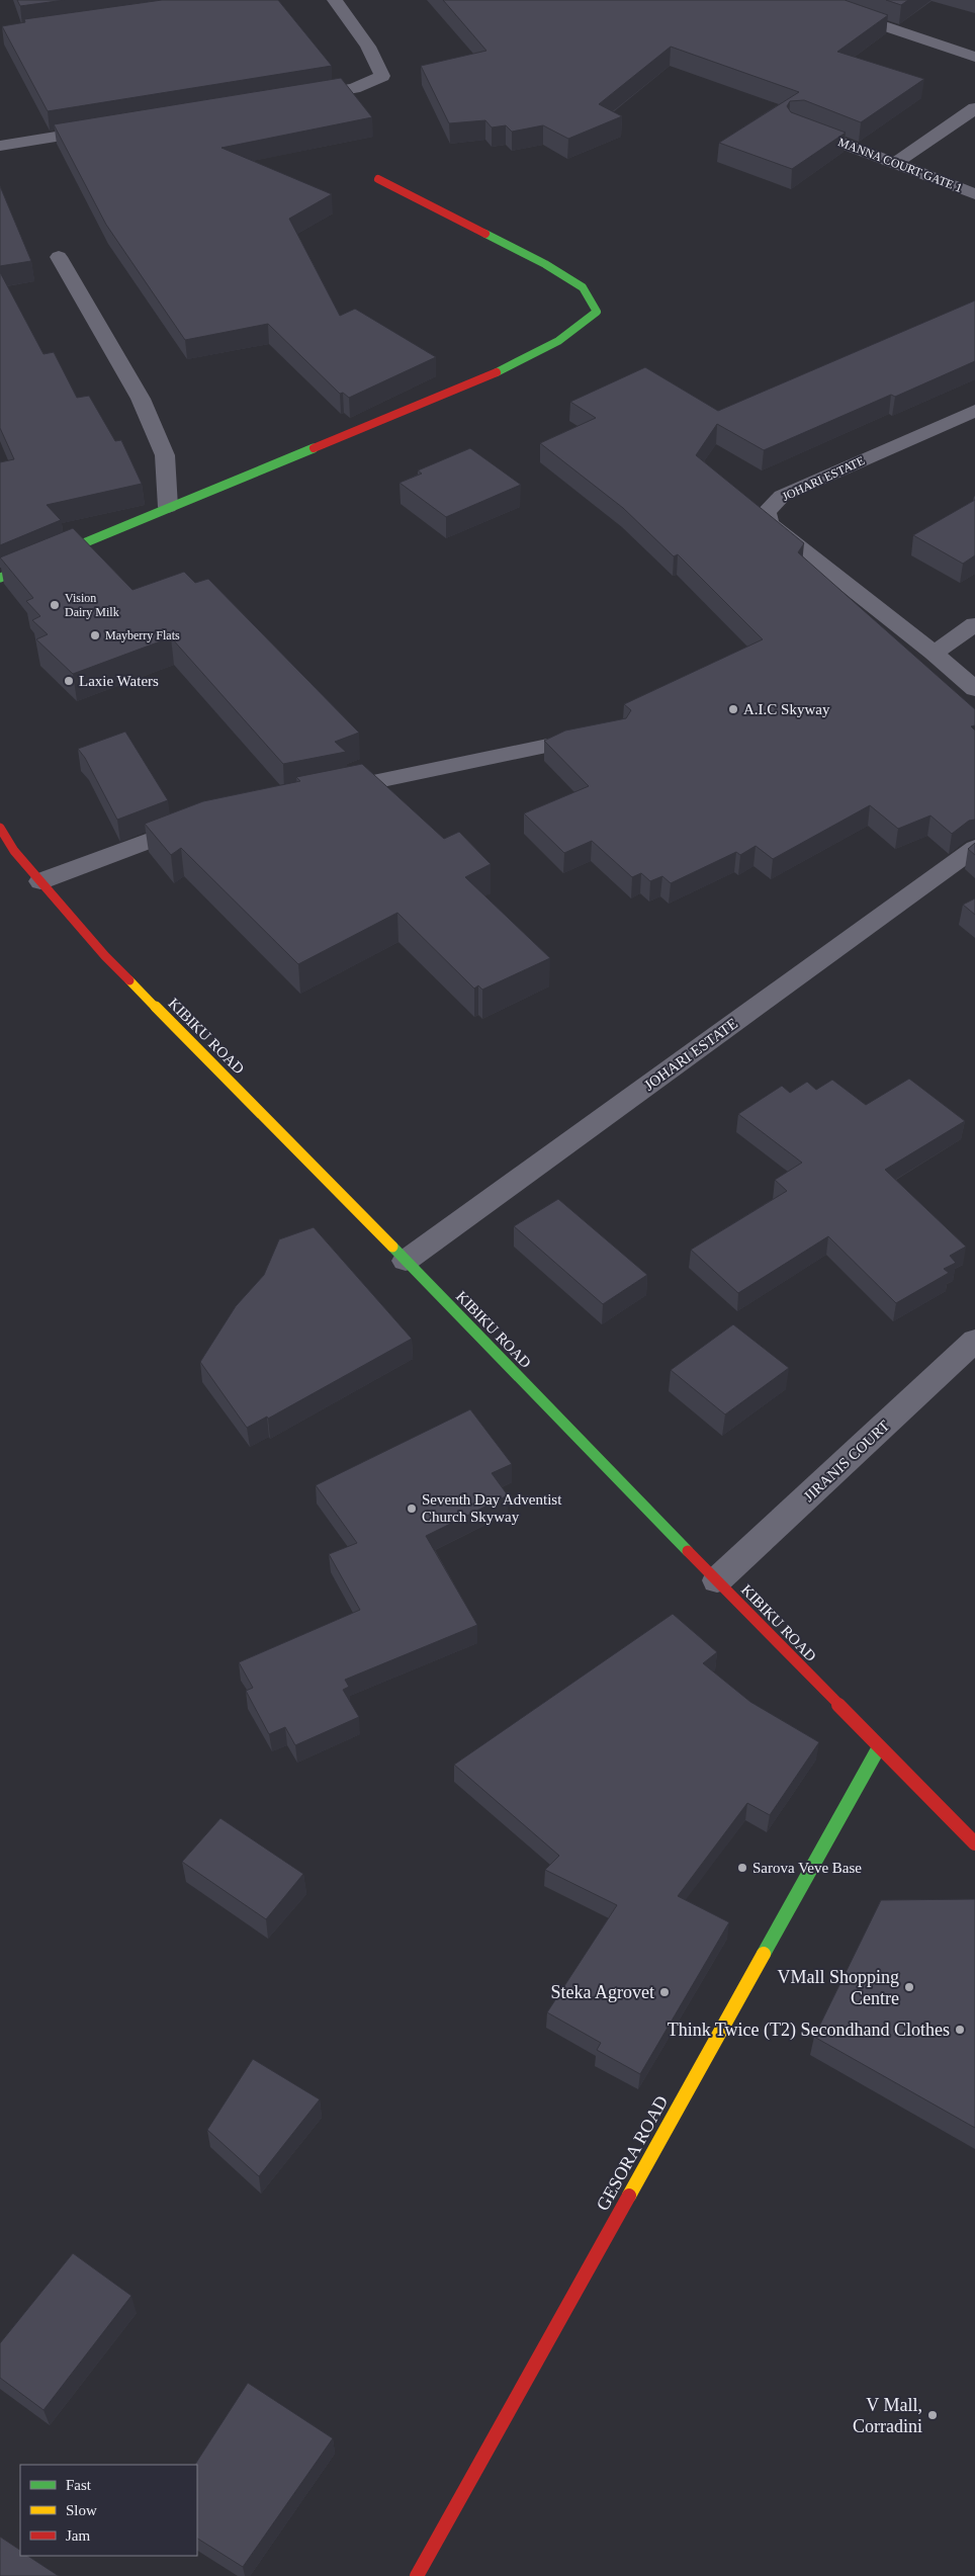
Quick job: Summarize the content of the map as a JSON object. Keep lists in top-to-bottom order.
{
  "streets": {
    "street": [
      "MANNA COURT GATE 1",
      "JOHARI ESTATE",
      "KIBIKU ROAD",
      "JIRANIS COURT",
      "GESORA ROAD"
    ]
  },
  "crossings": [
    ["JOHARI ESTATE", "KIBIKU ROAD"],
    ["KIBIKU ROAD", "JIRANIS COURT"],
    ["KIBIKU ROAD", "GESORA ROAD"]
  ],
  "places": [
    "Vision Dairy Milk",
    "Mayberry Flats",
    "Laxie Waters",
    "A.I.C Skyway",
    "Seventh Day Adventist Church Skyway",
    "Sarova Veve Base",
    "VMall Shopping Centre",
    "Steka Agrovet",
    "Think Twice (T2) Secondhand Clothes",
    "V Mall, Corradini"
  ],
  "legend": ["Fast", "Slow", "Jam"]
}
